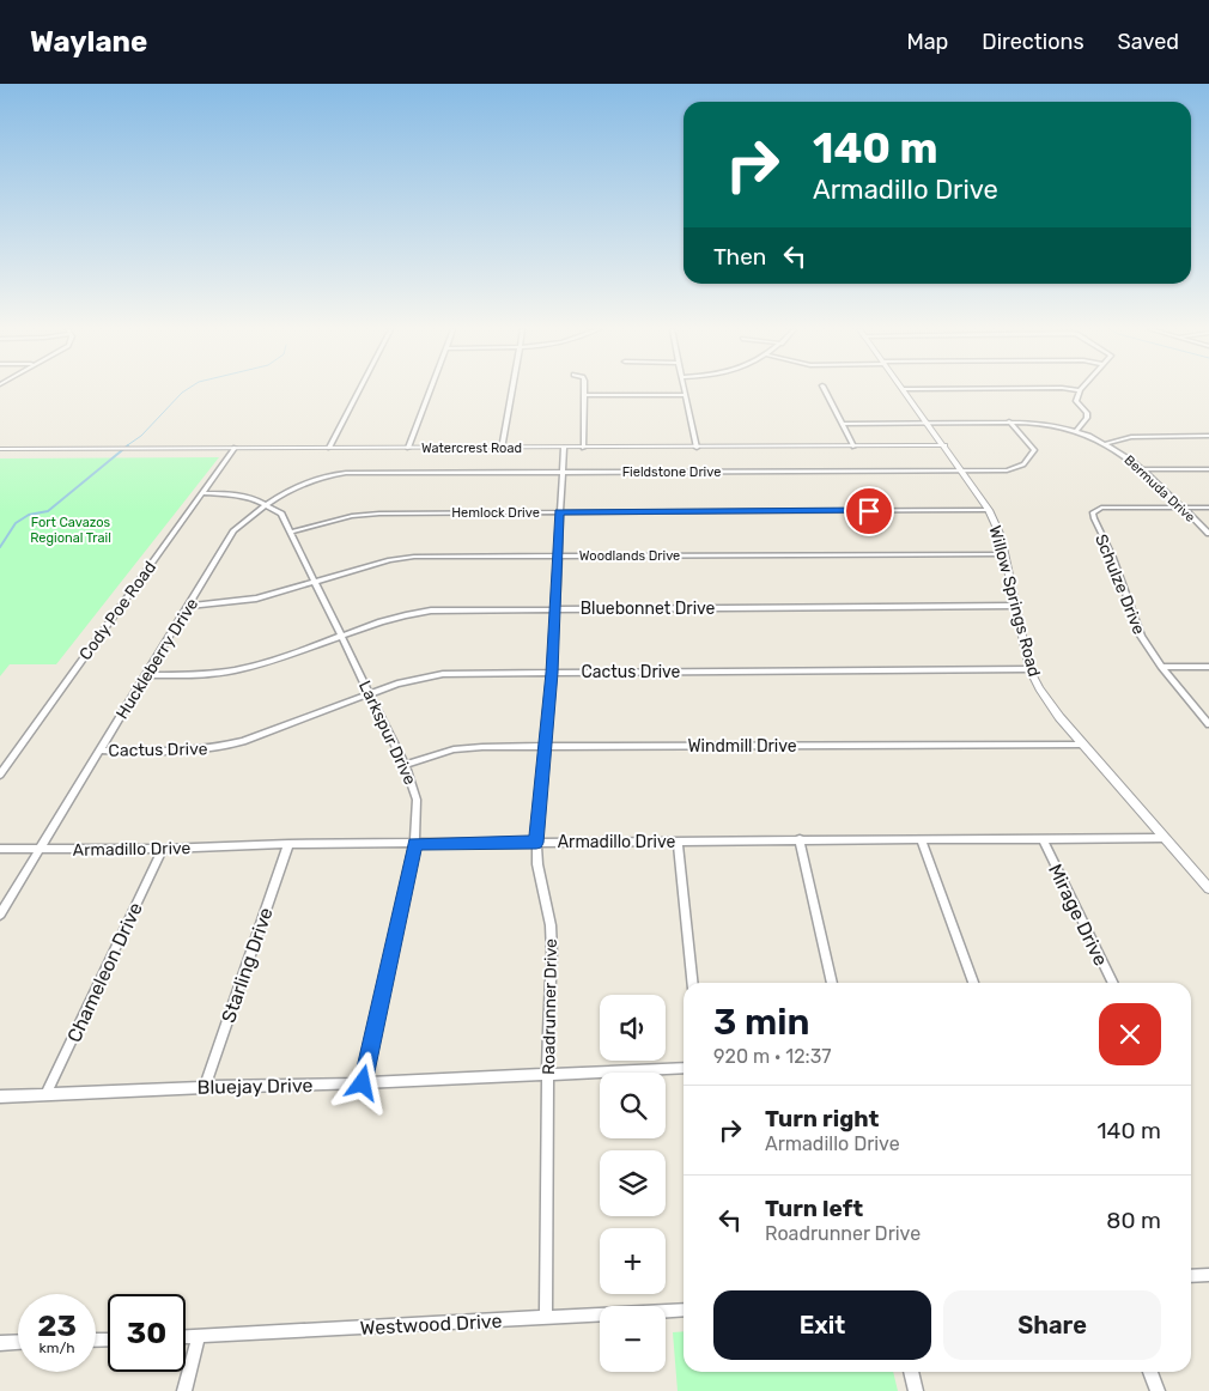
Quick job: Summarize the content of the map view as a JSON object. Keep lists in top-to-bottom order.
{
  "streets": {
    "street": [
      "Watercrest Road",
      "Fieldstone Drive",
      "Bermuda Drive",
      "Hemlock Drive",
      "Woodlands Drive",
      "Schulze Drive",
      "Willow Springs Road",
      "Bluebonnet Drive",
      "Cody Poe Road",
      "Huckleberry Drive",
      "Cactus Drive",
      "Larkspur Drive",
      "Windmill Drive",
      "Armadillo Drive",
      "Mirage Drive",
      "Starling Drive",
      "Chameleon Drive",
      "Roadrunner Drive",
      "Bluejay Drive",
      "Westwood Drive"
    ]
  },
  "crossings": [
    ["Watercrest Road", "Willow Springs Road"],
    ["Watercrest Road", "Cody Poe Road"],
    ["Watercrest Road", "Roadrunner Drive"],
    ["Fieldstone Drive", "Bermuda Drive"],
    ["Fieldstone Drive", "Willow Springs Road"],
    ["Fieldstone Drive", "Huckleberry Drive"],
    ["Fieldstone Drive", "Larkspur Drive"],
    ["Fieldstone Drive", "Roadrunner Drive"],
    ["Bermuda Drive", "Schulze Drive"],
    ["Bermuda Drive", "Willow Springs Road"],
    ["Hemlock Drive", "Willow Springs Road"],
    ["Hemlock Drive", "Larkspur Drive"],
    ["Hemlock Drive", "Roadrunner Drive"],
    ["Woodlands Drive", "Willow Springs Road"],
    ["Woodlands Drive", "Huckleberry Drive"],
    ["Woodlands Drive", "Larkspur Drive"],
    ["Woodlands Drive", "Roadrunner Drive"],
    ["Willow Springs Road", "Bluebonnet Drive"],
    ["Willow Springs Road", "Cactus Drive"],
    ["Willow Springs Road", "Windmill Drive"],
    ["Willow Springs Road", "Armadillo Drive"],
    ["Bluebonnet Drive", "Huckleberry Drive"],
    ["Bluebonnet Drive", "Larkspur Drive"],
    ["Bluebonnet Drive", "Roadrunner Drive"],
    ["Cody Poe Road", "Larkspur Drive"],
    ["Huckleberry Drive", "Cactus Drive"],
    ["Huckleberry Drive", "Larkspur Drive"],
    ["Huckleberry Drive", "Armadillo Drive"],
    ["Cactus Drive", "Larkspur Drive"],
    ["Cactus Drive", "Roadrunner Drive"],
    ["Larkspur Drive", "Windmill Drive"],
    ["Larkspur Drive", "Armadillo Drive"],
    ["Larkspur Drive", "Bluejay Drive"],
    ["Windmill Drive", "Roadrunner Drive"],
    ["Armadillo Drive", "Mirage Drive"],
    ["Armadillo Drive", "Starling Drive"],
    ["Armadillo Drive", "Chameleon Drive"],
    ["Armadillo Drive", "Roadrunner Drive"],
    ["Starling Drive", "Bluejay Drive"],
    ["Chameleon Drive", "Bluejay Drive"],
    ["Roadrunner Drive", "Bluejay Drive"],
    ["Roadrunner Drive", "Westwood Drive"]
  ],
  "parks": ["Fort Cavazos Regional Trail"],
  "page": {
    "header": "Waylane",
    "nav": ["Map", "Directions", "Saved"],
    "turn": ["140 m", "Armadillo Drive"],
    "then": "Then",
    "heading": ["3 min", "920 m · 12:37"],
    "map_buttons": ["+", "−"],
    "list": [
      {
        "name": "Turn right",
        "note": "Armadillo Drive",
        "value": "140 m"
      },
      {
        "name": "Turn left",
        "note": "Roadrunner Drive",
        "value": "80 m"
      }
    ],
    "buttons": ["Exit", "Share"],
    "speed": "23 km/h",
    "limit": "30"
  }
}
